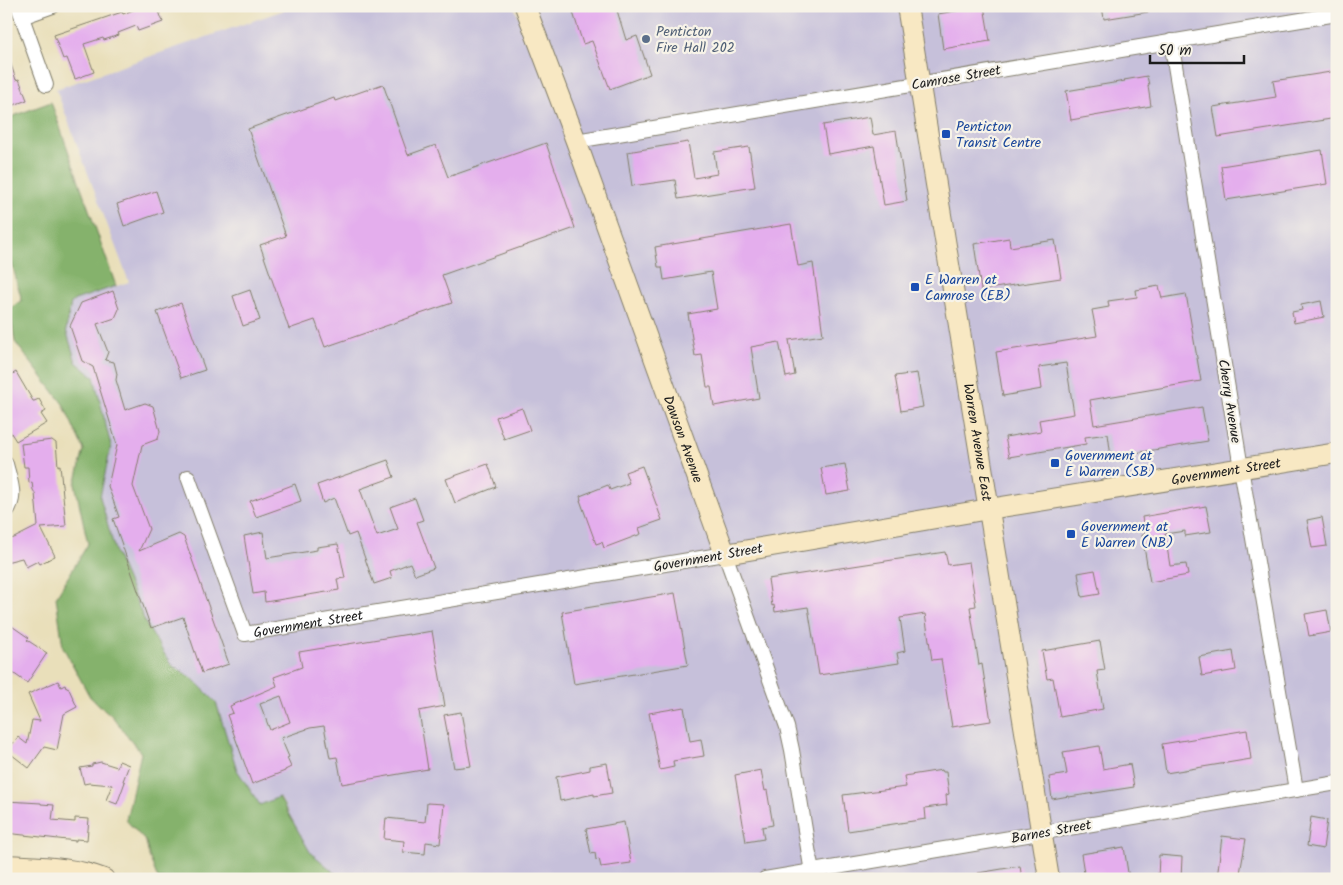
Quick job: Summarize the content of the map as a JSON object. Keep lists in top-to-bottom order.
{
  "streets": {
    "street": [
      "Camrose Street",
      "Cherry Avenue",
      "Dawson Avenue",
      "Warren Avenue East",
      "Government Street",
      "Barnes Street"
    ]
  },
  "crossings": [
    ["Camrose Street", "Cherry Avenue"],
    ["Camrose Street", "Dawson Avenue"],
    ["Camrose Street", "Warren Avenue East"],
    ["Cherry Avenue", "Government Street"],
    ["Cherry Avenue", "Barnes Street"],
    ["Dawson Avenue", "Government Street"],
    ["Dawson Avenue", "Barnes Street"],
    ["Warren Avenue East", "Government Street"],
    ["Warren Avenue East", "Barnes Street"]
  ],
  "places": {
    "other": ["Penticton Fire Hall 202"],
    "transit": [
      "Penticton Transit Centre",
      "E Warren at Camrose (EB)",
      "Government at E Warren (SB)",
      "Government at E Warren (NB)"
    ]
  },
  "scale_bar": "50 m"
}
